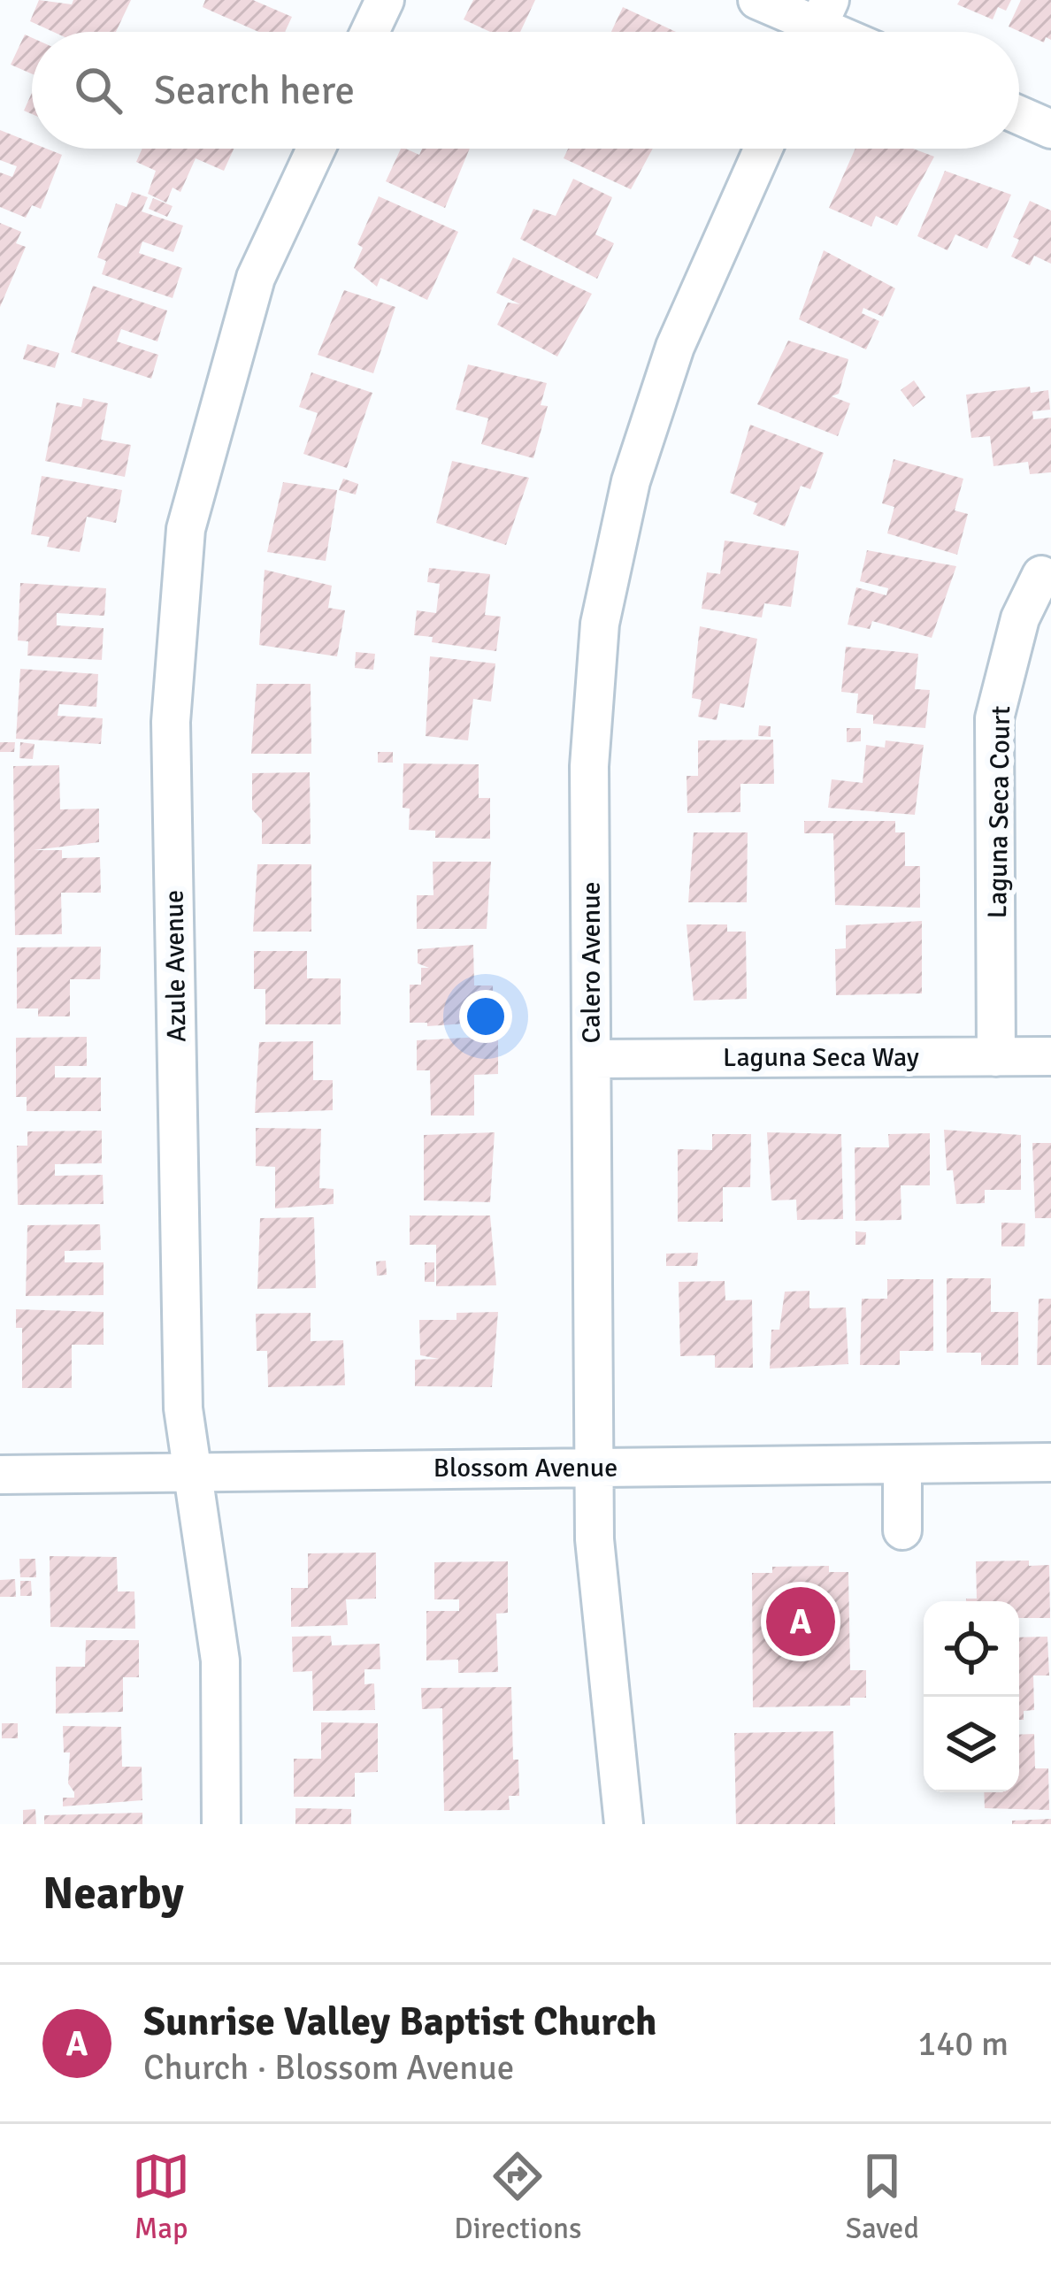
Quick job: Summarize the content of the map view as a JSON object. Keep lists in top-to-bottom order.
{
  "streets": {
    "street": [
      "Laguna Seca Court",
      "Calero Avenue",
      "Azule Avenue",
      "Laguna Seca Way",
      "Blossom Avenue"
    ]
  },
  "crossings": [
    ["Laguna Seca Court", "Laguna Seca Way"],
    ["Calero Avenue", "Laguna Seca Way"],
    ["Calero Avenue", "Blossom Avenue"],
    ["Azule Avenue", "Blossom Avenue"]
  ],
  "page": {
    "search": "Search here",
    "pins": "A",
    "heading": "Nearby",
    "list": [
      {
        "mark": "A",
        "name": "Sunrise Valley Baptist Church",
        "note": "Church · Blossom Avenue",
        "value": "140 m"
      }
    ],
    "nav": ["Map", "Directions", "Saved"]
  }
}
